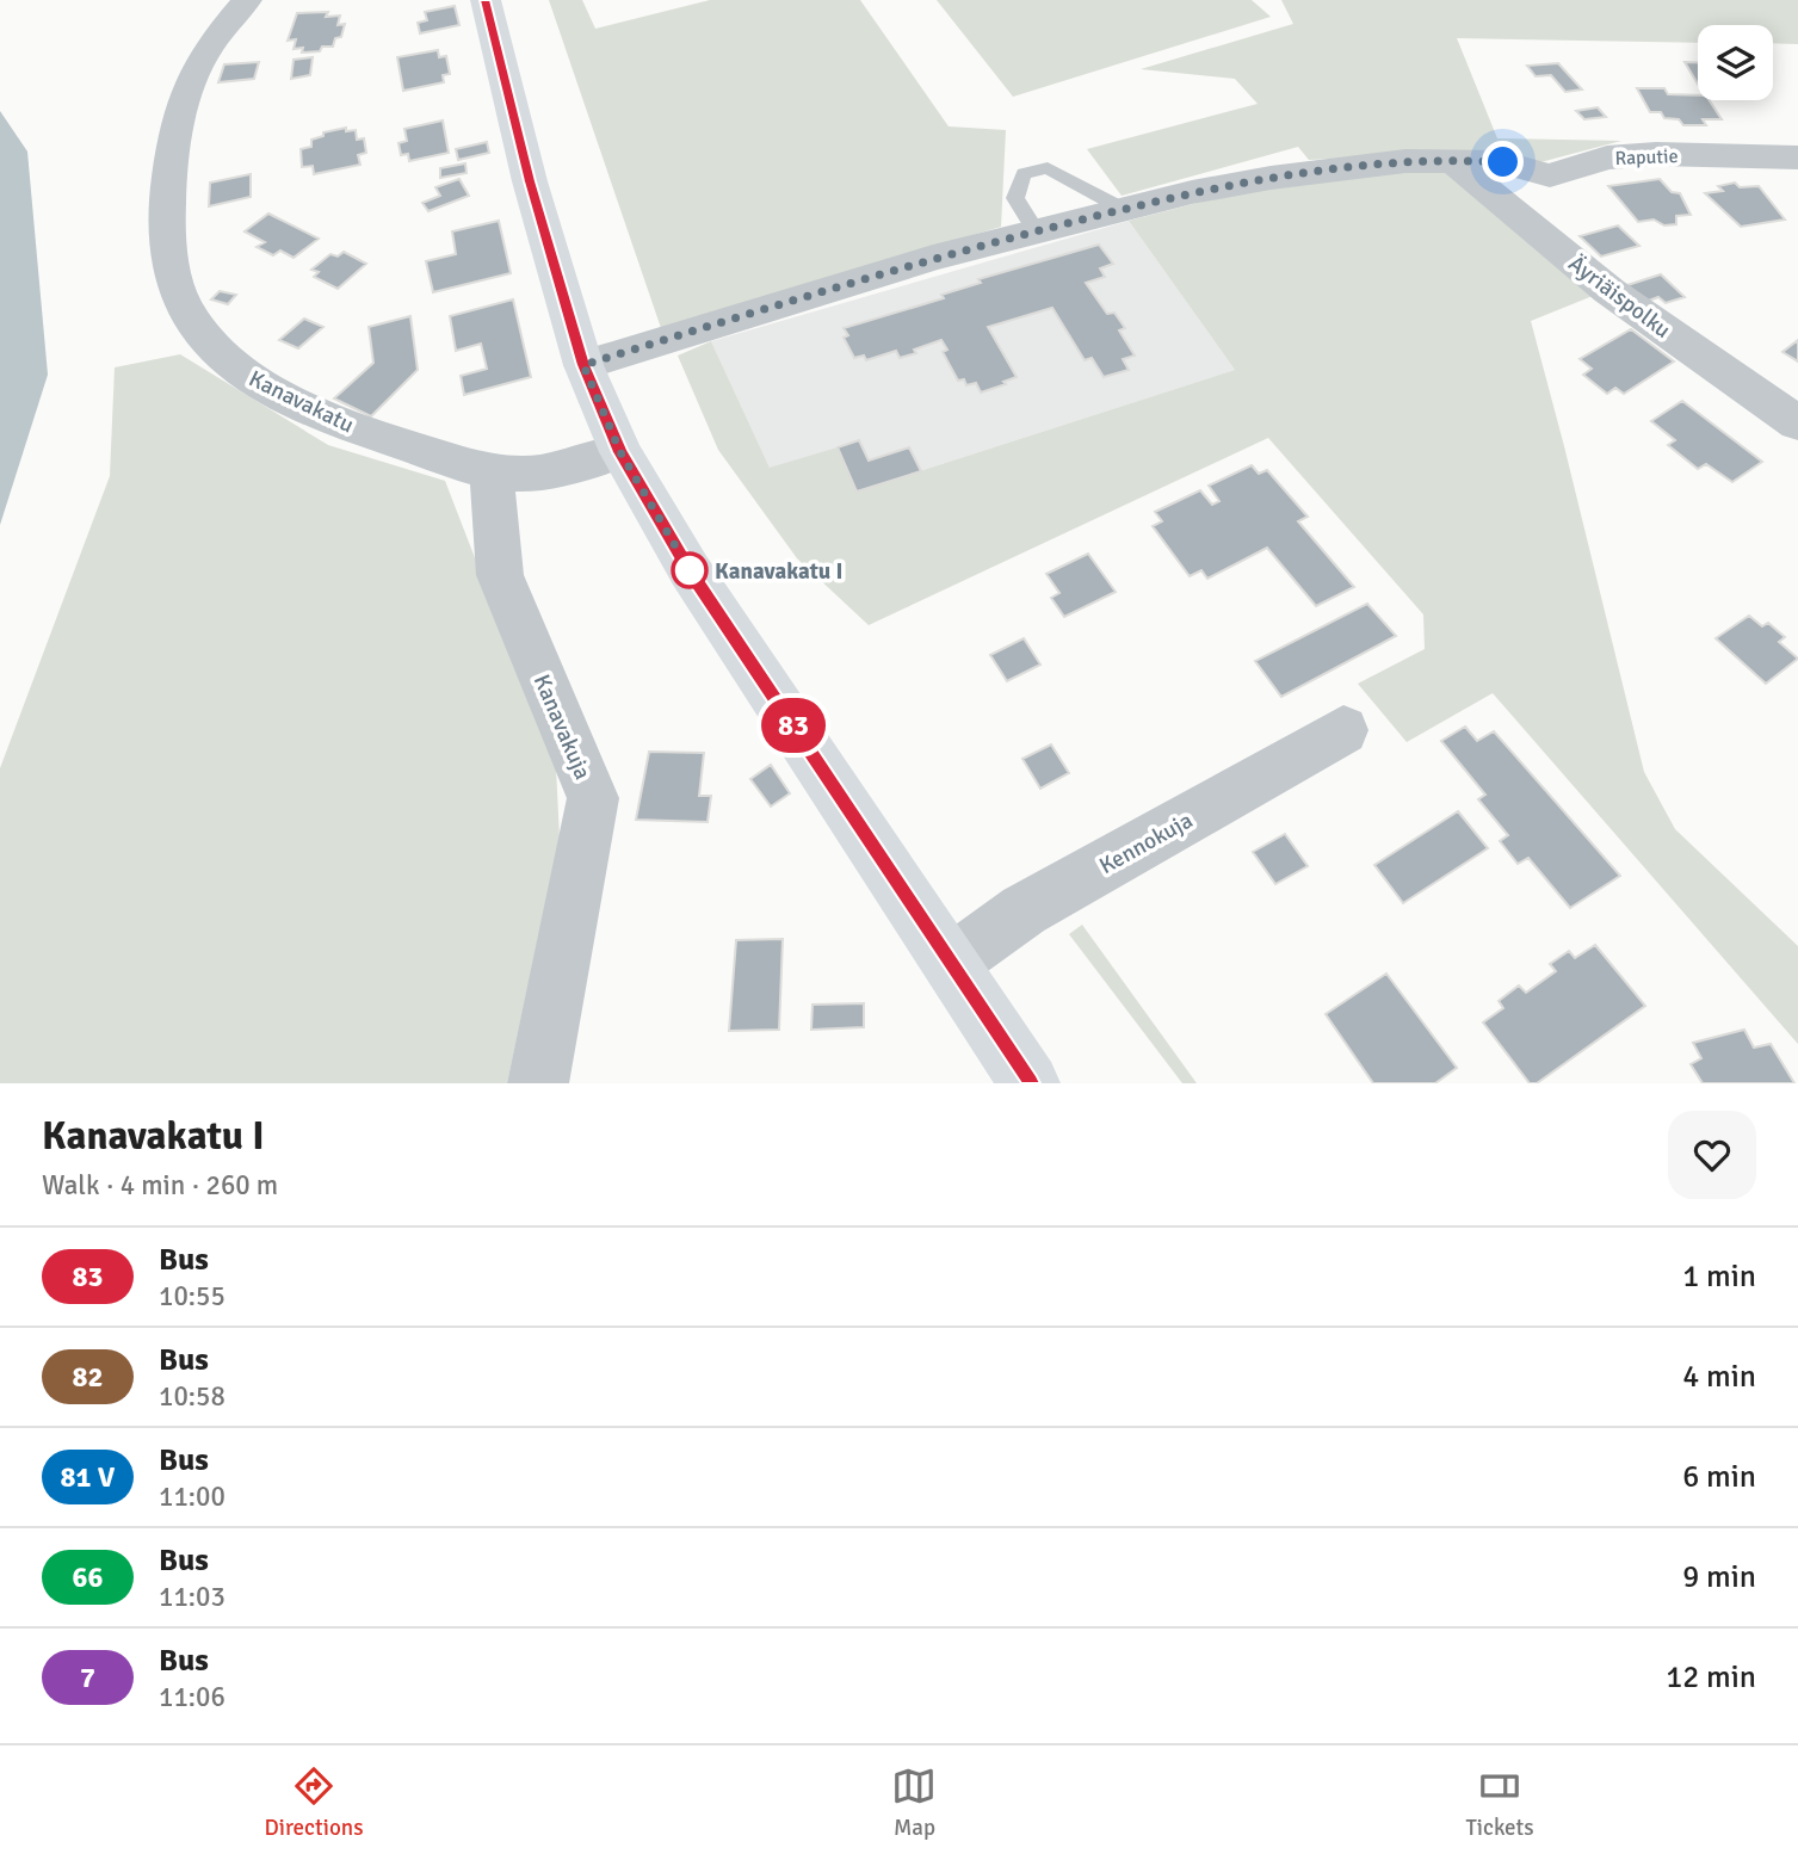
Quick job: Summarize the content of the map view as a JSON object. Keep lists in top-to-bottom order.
{
  "streets": {
    "street": [
      "Raputie",
      "Äyriäispolku",
      "Kanavakatu",
      "Kanavakuja",
      "Kennokuja"
    ]
  },
  "crossings": [
    ["Kanavakatu", "Kanavakuja"]
  ],
  "places": ["Kanavakatu I"],
  "lines": ["bus line 83"],
  "page": {
    "on_map": "83",
    "heading": ["Kanavakatu I", "Walk · 4 min · 260 m"],
    "list": [
      {
        "mark": "83",
        "name": "Bus",
        "note": "10:55",
        "value": "1 min"
      },
      {
        "mark": "82",
        "name": "Bus",
        "note": "10:58",
        "value": "4 min"
      },
      {
        "mark": "81 V",
        "name": "Bus",
        "note": "11:00",
        "value": "6 min"
      },
      {
        "mark": "66",
        "name": "Bus",
        "note": "11:03",
        "value": "9 min"
      },
      {
        "mark": "7",
        "name": "Bus",
        "note": "11:06",
        "value": "12 min"
      }
    ],
    "tabs": ["Directions", "Map", "Tickets"]
  }
}
